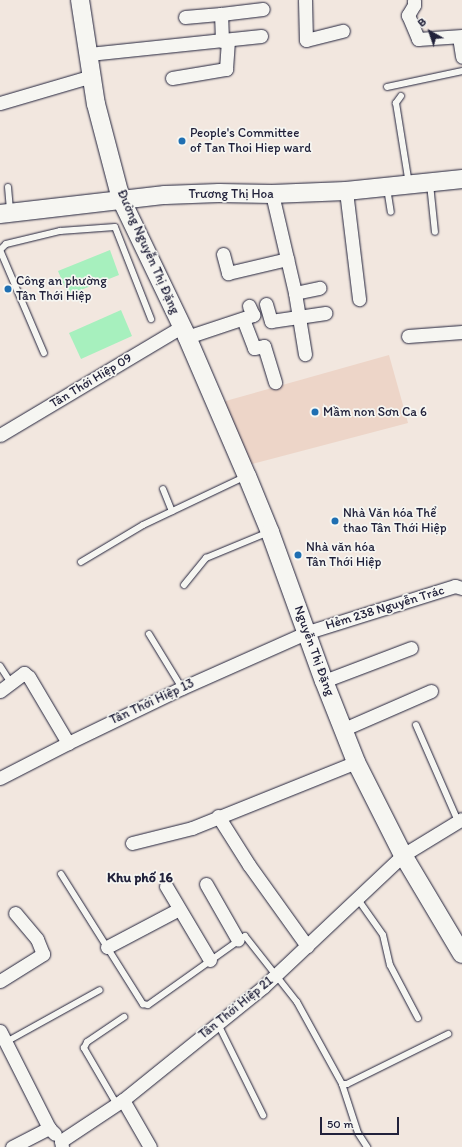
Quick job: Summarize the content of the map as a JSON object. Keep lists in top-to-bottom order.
{
  "streets": {
    "street": [
      "Trương Thị Hoa",
      "Đường Nguyễn Thị Đặng",
      "Tân Thới Hiệp 09",
      "Hẻm 238 Nguyễn Trác",
      "Nguyễn Thị Đặng",
      "Tân Thới Hiệp 13",
      "Tân Thới Hiệp 21"
    ]
  },
  "crossings": [
    ["Trương Thị Hoa", "Đường Nguyễn Thị Đặng"],
    ["Đường Nguyễn Thị Đặng", "Tân Thới Hiệp 09"],
    ["Đường Nguyễn Thị Đặng", "Nguyễn Thị Đặng"],
    ["Tân Thới Hiệp 09", "Nguyễn Thị Đặng"],
    ["Hẻm 238 Nguyễn Trác", "Nguyễn Thị Đặng"],
    ["Hẻm 238 Nguyễn Trác", "Tân Thới Hiệp 13"],
    ["Nguyễn Thị Đặng", "Tân Thới Hiệp 13"],
    ["Nguyễn Thị Đặng", "Tân Thới Hiệp 21"]
  ],
  "districts": ["Khu phố 16"],
  "places": [
    "People's Committee of Tan Thoi Hiep ward",
    "Công an phường Tân Thới Hiệp",
    "Mầm non Sơn Ca 6",
    "Nhà Văn hóa Thể thao Tân Thới Hiệp",
    "Nhà văn hóa Tân Thới Hiệp"
  ],
  "scale_bar": "50 m",
  "north": "top left"
}
